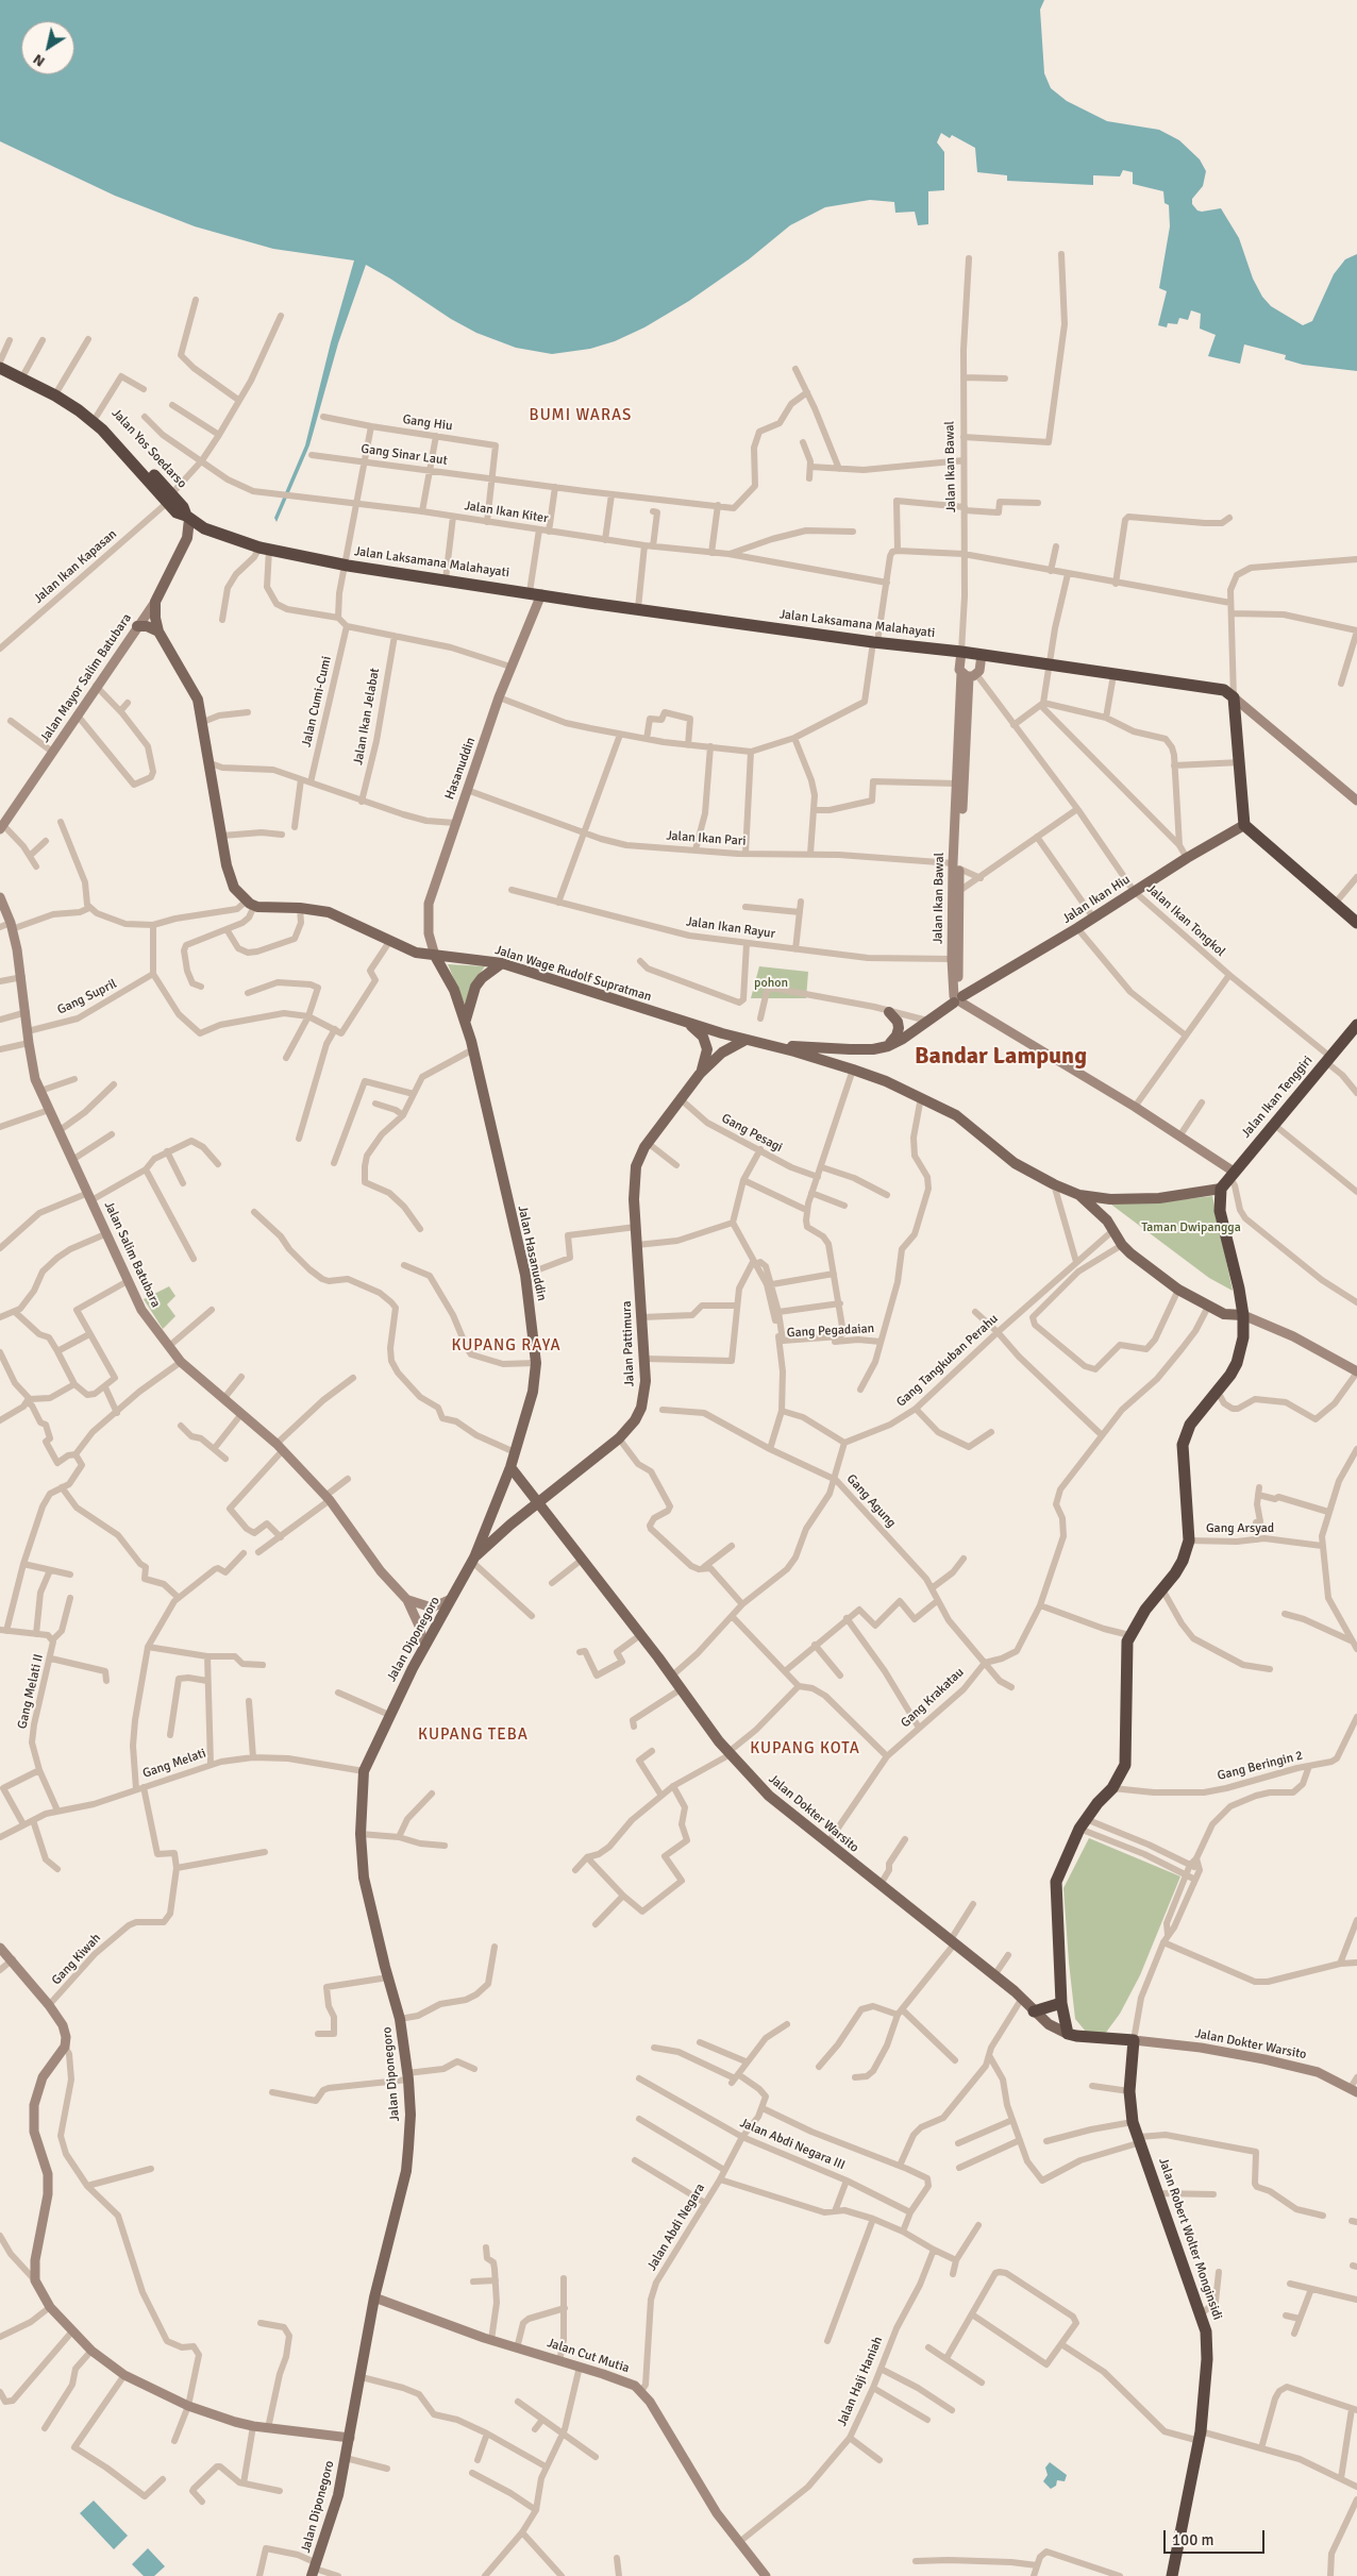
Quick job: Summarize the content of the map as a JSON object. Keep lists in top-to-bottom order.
{
  "streets": {
    "highway": [
      "Jalan Yos Soedarso",
      "Jalan Laksamana Malahayati",
      "Jalan Ikan Tenggiri",
      "Jalan Robert Wolter Monginsidi"
    ],
    "main road": [
      "Jalan Mayor Salim Batubara",
      "Jalan Ikan Hiu",
      "Jalan Wage Rudolf Supratman",
      "Jalan Hasanuddin",
      "Jalan Pattimura",
      "Jalan Diponegoro",
      "Jalan Dokter Warsito"
    ],
    "street": [
      "Gang Hiu",
      "Gang Sinar Laut",
      "Jalan Ikan Bawal",
      "Jalan Ikan Kiter",
      "Jalan Ikan Kapasan",
      "Jalan Cumi-Cumi",
      "Jalan Ikan Jelabat",
      "Hasanuddin",
      "Jalan Ikan Pari",
      "Jalan Ikan Tongkol",
      "Jalan Ikan Rayur",
      "Gang Supril",
      "Gang Pesagi",
      "Jalan Salim Batubara",
      "Gang Pegadaian",
      "Gang Tangkuban Perahu",
      "Gang Agung",
      "Gang Arsyad",
      "Gang Melati II",
      "Gang Krakatau",
      "Gang Melati",
      "Gang Beringin 2",
      "Gang Kiwah",
      "Jalan Abdi Negara III",
      "Jalan Abdi Negara",
      "Jalan Cut Mutia",
      "Jalan Haji Haniah"
    ]
  },
  "crossings": [
    ["Gang Hiu", "Gang Sinar Laut"],
    ["Jalan Yos Soedarso", "Jalan Laksamana Malahayati"],
    ["Jalan Yos Soedarso", "Jalan Ikan Kapasan"],
    ["Jalan Yos Soedarso", "Jalan Mayor Salim Batubara"],
    ["Jalan Ikan Bawal", "Jalan Laksamana Malahayati"],
    ["Jalan Ikan Bawal", "Jalan Ikan Pari"],
    ["Jalan Ikan Bawal", "Jalan Ikan Hiu"],
    ["Jalan Ikan Bawal", "Jalan Ikan Tongkol"],
    ["Jalan Ikan Bawal", "Jalan Ikan Rayur"],
    ["Jalan Ikan Bawal", "Jalan Wage Rudolf Supratman"],
    ["Jalan Ikan Kiter", "Jalan Ikan Kapasan"],
    ["Jalan Laksamana Malahayati", "Hasanuddin"],
    ["Hasanuddin", "Jalan Ikan Pari"],
    ["Hasanuddin", "Jalan Wage Rudolf Supratman"],
    ["Hasanuddin", "Jalan Hasanuddin"],
    ["Jalan Ikan Hiu", "Jalan Ikan Tongkol"],
    ["Jalan Ikan Hiu", "Jalan Wage Rudolf Supratman"],
    ["Jalan Ikan Tongkol", "Jalan Ikan Tenggiri"],
    ["Jalan Wage Rudolf Supratman", "Jalan Ikan Tenggiri"],
    ["Jalan Wage Rudolf Supratman", "Jalan Hasanuddin"],
    ["Jalan Wage Rudolf Supratman", "Gang Pegadaian"],
    ["Jalan Wage Rudolf Supratman", "Jalan Pattimura"],
    ["Gang Supril", "Jalan Salim Batubara"],
    ["Gang Pesagi", "Jalan Pattimura"],
    ["Jalan Hasanuddin", "Jalan Pattimura"],
    ["Jalan Hasanuddin", "Jalan Diponegoro"],
    ["Jalan Hasanuddin", "Jalan Dokter Warsito"],
    ["Jalan Pattimura", "Jalan Diponegoro"],
    ["Jalan Pattimura", "Jalan Dokter Warsito"],
    ["Gang Agung", "Gang Krakatau"],
    ["Jalan Diponegoro", "Gang Melati"],
    ["Jalan Diponegoro", "Jalan Cut Mutia"],
    ["Gang Melati II", "Gang Melati"],
    ["Gang Krakatau", "Jalan Dokter Warsito"],
    ["Jalan Dokter Warsito", "Jalan Robert Wolter Monginsidi"],
    ["Jalan Abdi Negara", "Jalan Cut Mutia"],
    ["Jalan Abdi Negara", "Jalan Haji Haniah"]
  ],
  "districts": [
    "BUMI WARAS",
    "Bandar Lampung",
    "KUPANG RAYA",
    "KUPANG TEBA",
    "KUPANG KOTA"
  ],
  "parks": ["pohon", "Taman Dwipangga"],
  "scale_bar": "100 m",
  "north": "bottom left"
}
